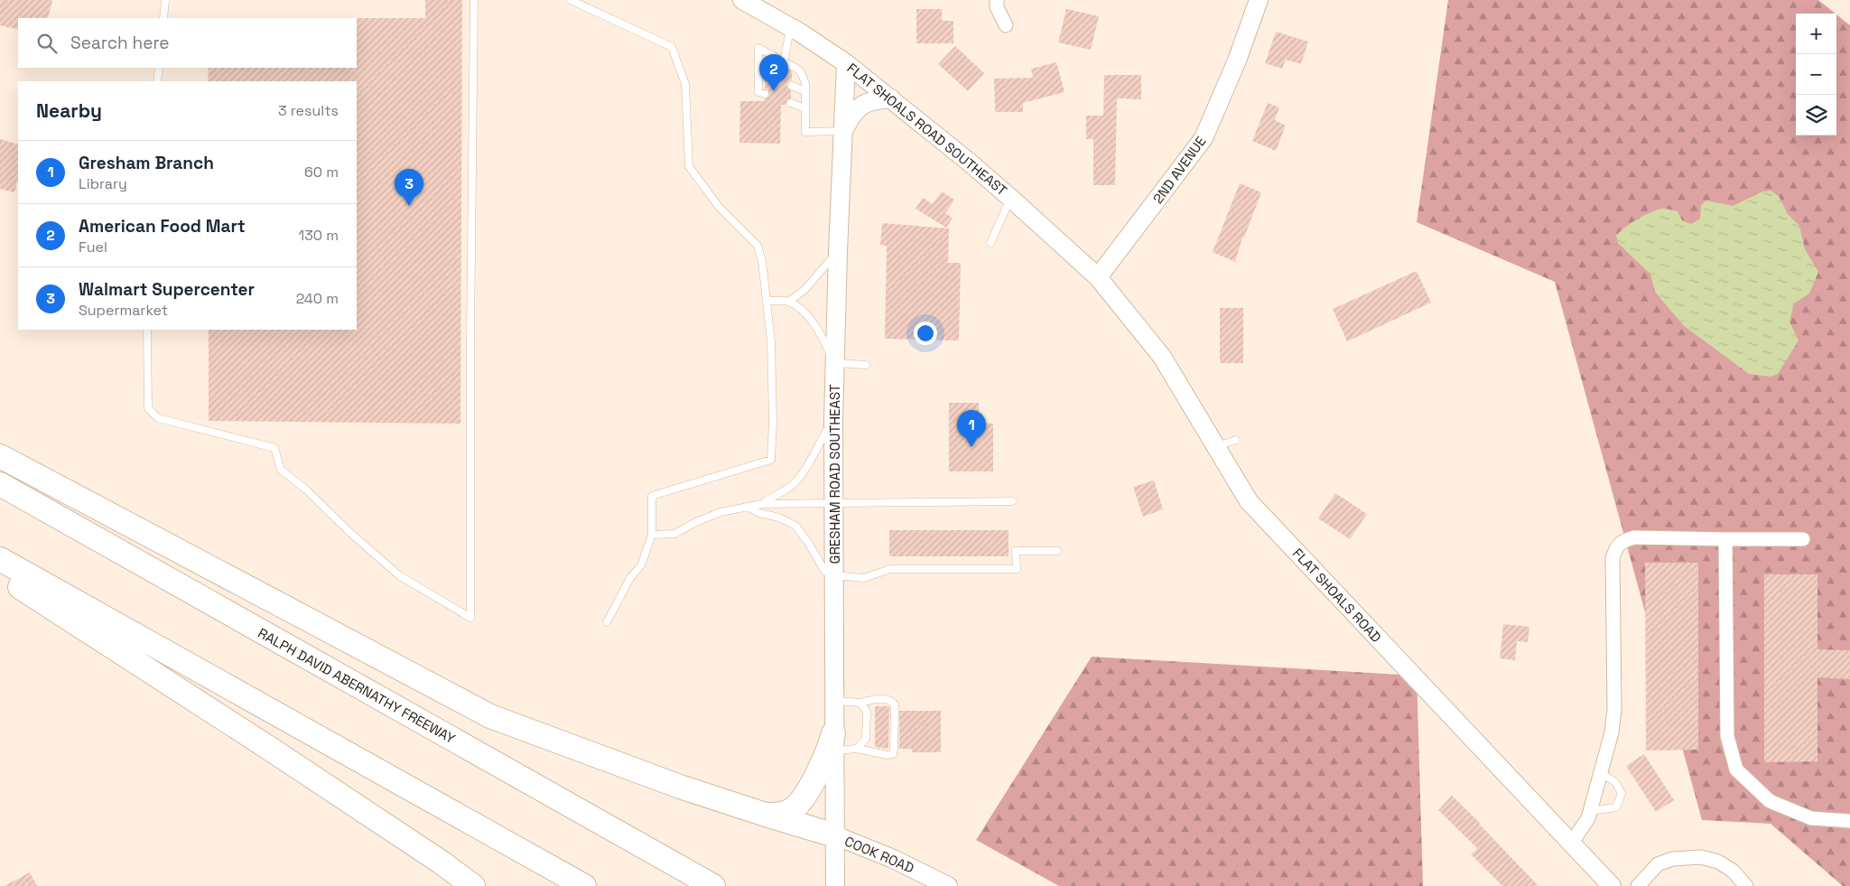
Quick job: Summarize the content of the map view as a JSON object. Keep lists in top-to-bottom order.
{
  "streets": {
    "highway": ["RALPH DAVID ABERNATHY FREEWAY"],
    "street": [
      "FLAT SHOALS ROAD SOUTHEAST",
      "2ND AVENUE",
      "GRESHAM ROAD SOUTHEAST",
      "FLAT SHOALS ROAD",
      "COOK ROAD"
    ]
  },
  "crossings": [
    ["FLAT SHOALS ROAD SOUTHEAST", "2ND AVENUE"],
    ["FLAT SHOALS ROAD SOUTHEAST", "GRESHAM ROAD SOUTHEAST"],
    ["FLAT SHOALS ROAD SOUTHEAST", "FLAT SHOALS ROAD"],
    ["2ND AVENUE", "FLAT SHOALS ROAD"],
    ["GRESHAM ROAD SOUTHEAST", "COOK ROAD"]
  ],
  "page": {
    "map_buttons": ["+", "−"],
    "search": "Search here",
    "pins": ["2", "3", "1"],
    "heading": ["Nearby", "3 results"],
    "list": [
      {
        "mark": "1",
        "name": "Gresham Branch",
        "note": "Library",
        "value": "60 m"
      },
      {
        "mark": "2",
        "name": "American Food Mart",
        "note": "Fuel",
        "value": "130 m"
      },
      {
        "mark": "3",
        "name": "Walmart Supercenter",
        "note": "Supermarket",
        "value": "240 m"
      }
    ]
  }
}
